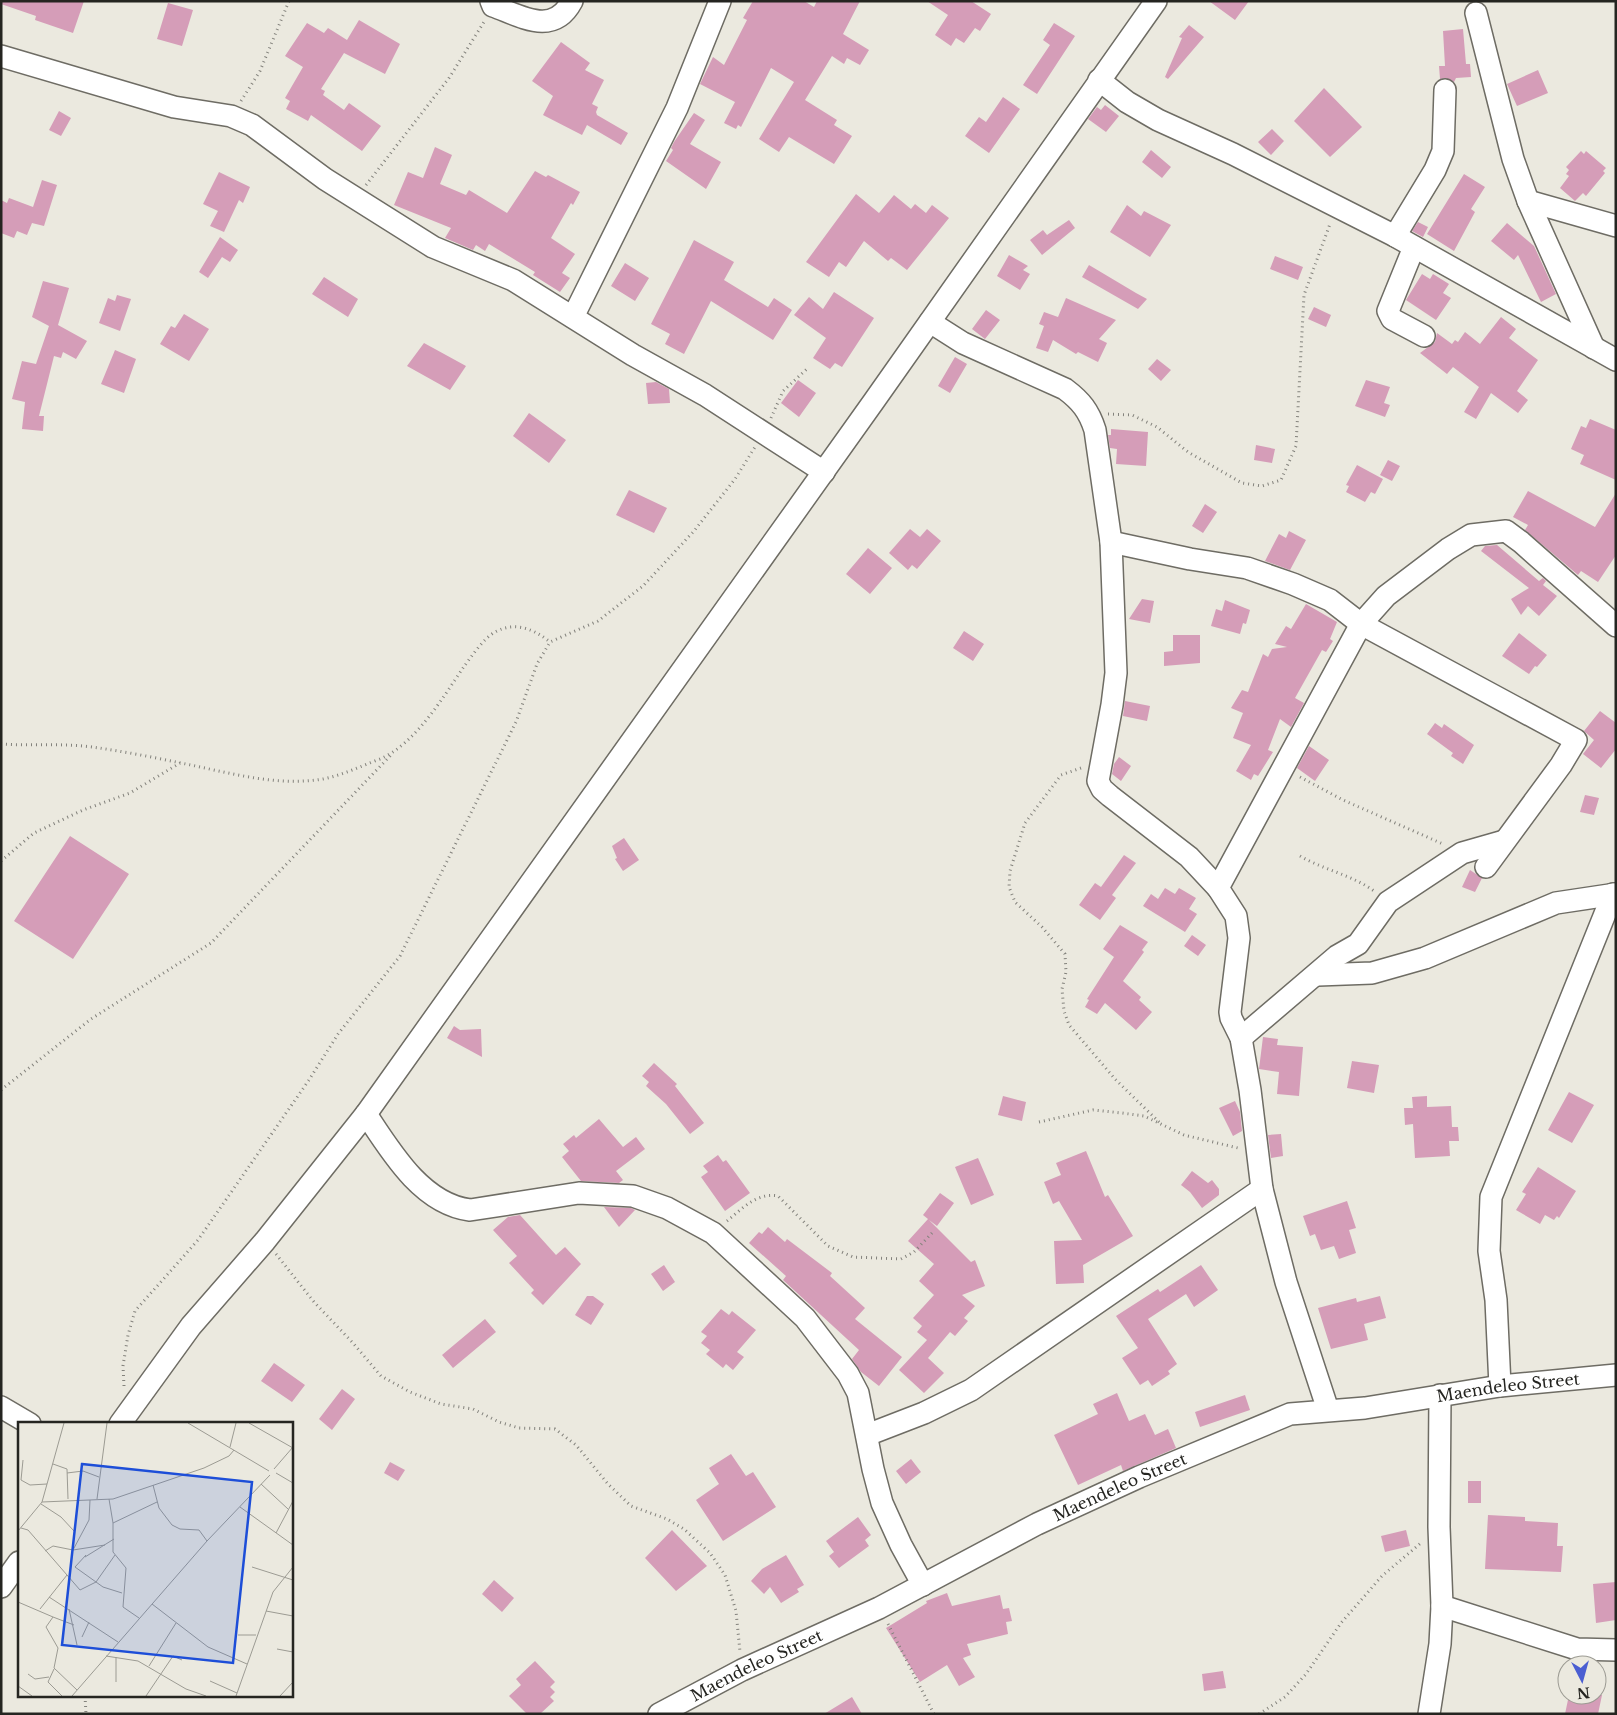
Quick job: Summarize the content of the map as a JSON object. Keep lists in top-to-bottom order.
{
  "streets": {
    "street": ["Maendeleo Street"]
  },
  "north": "bottom"
}
